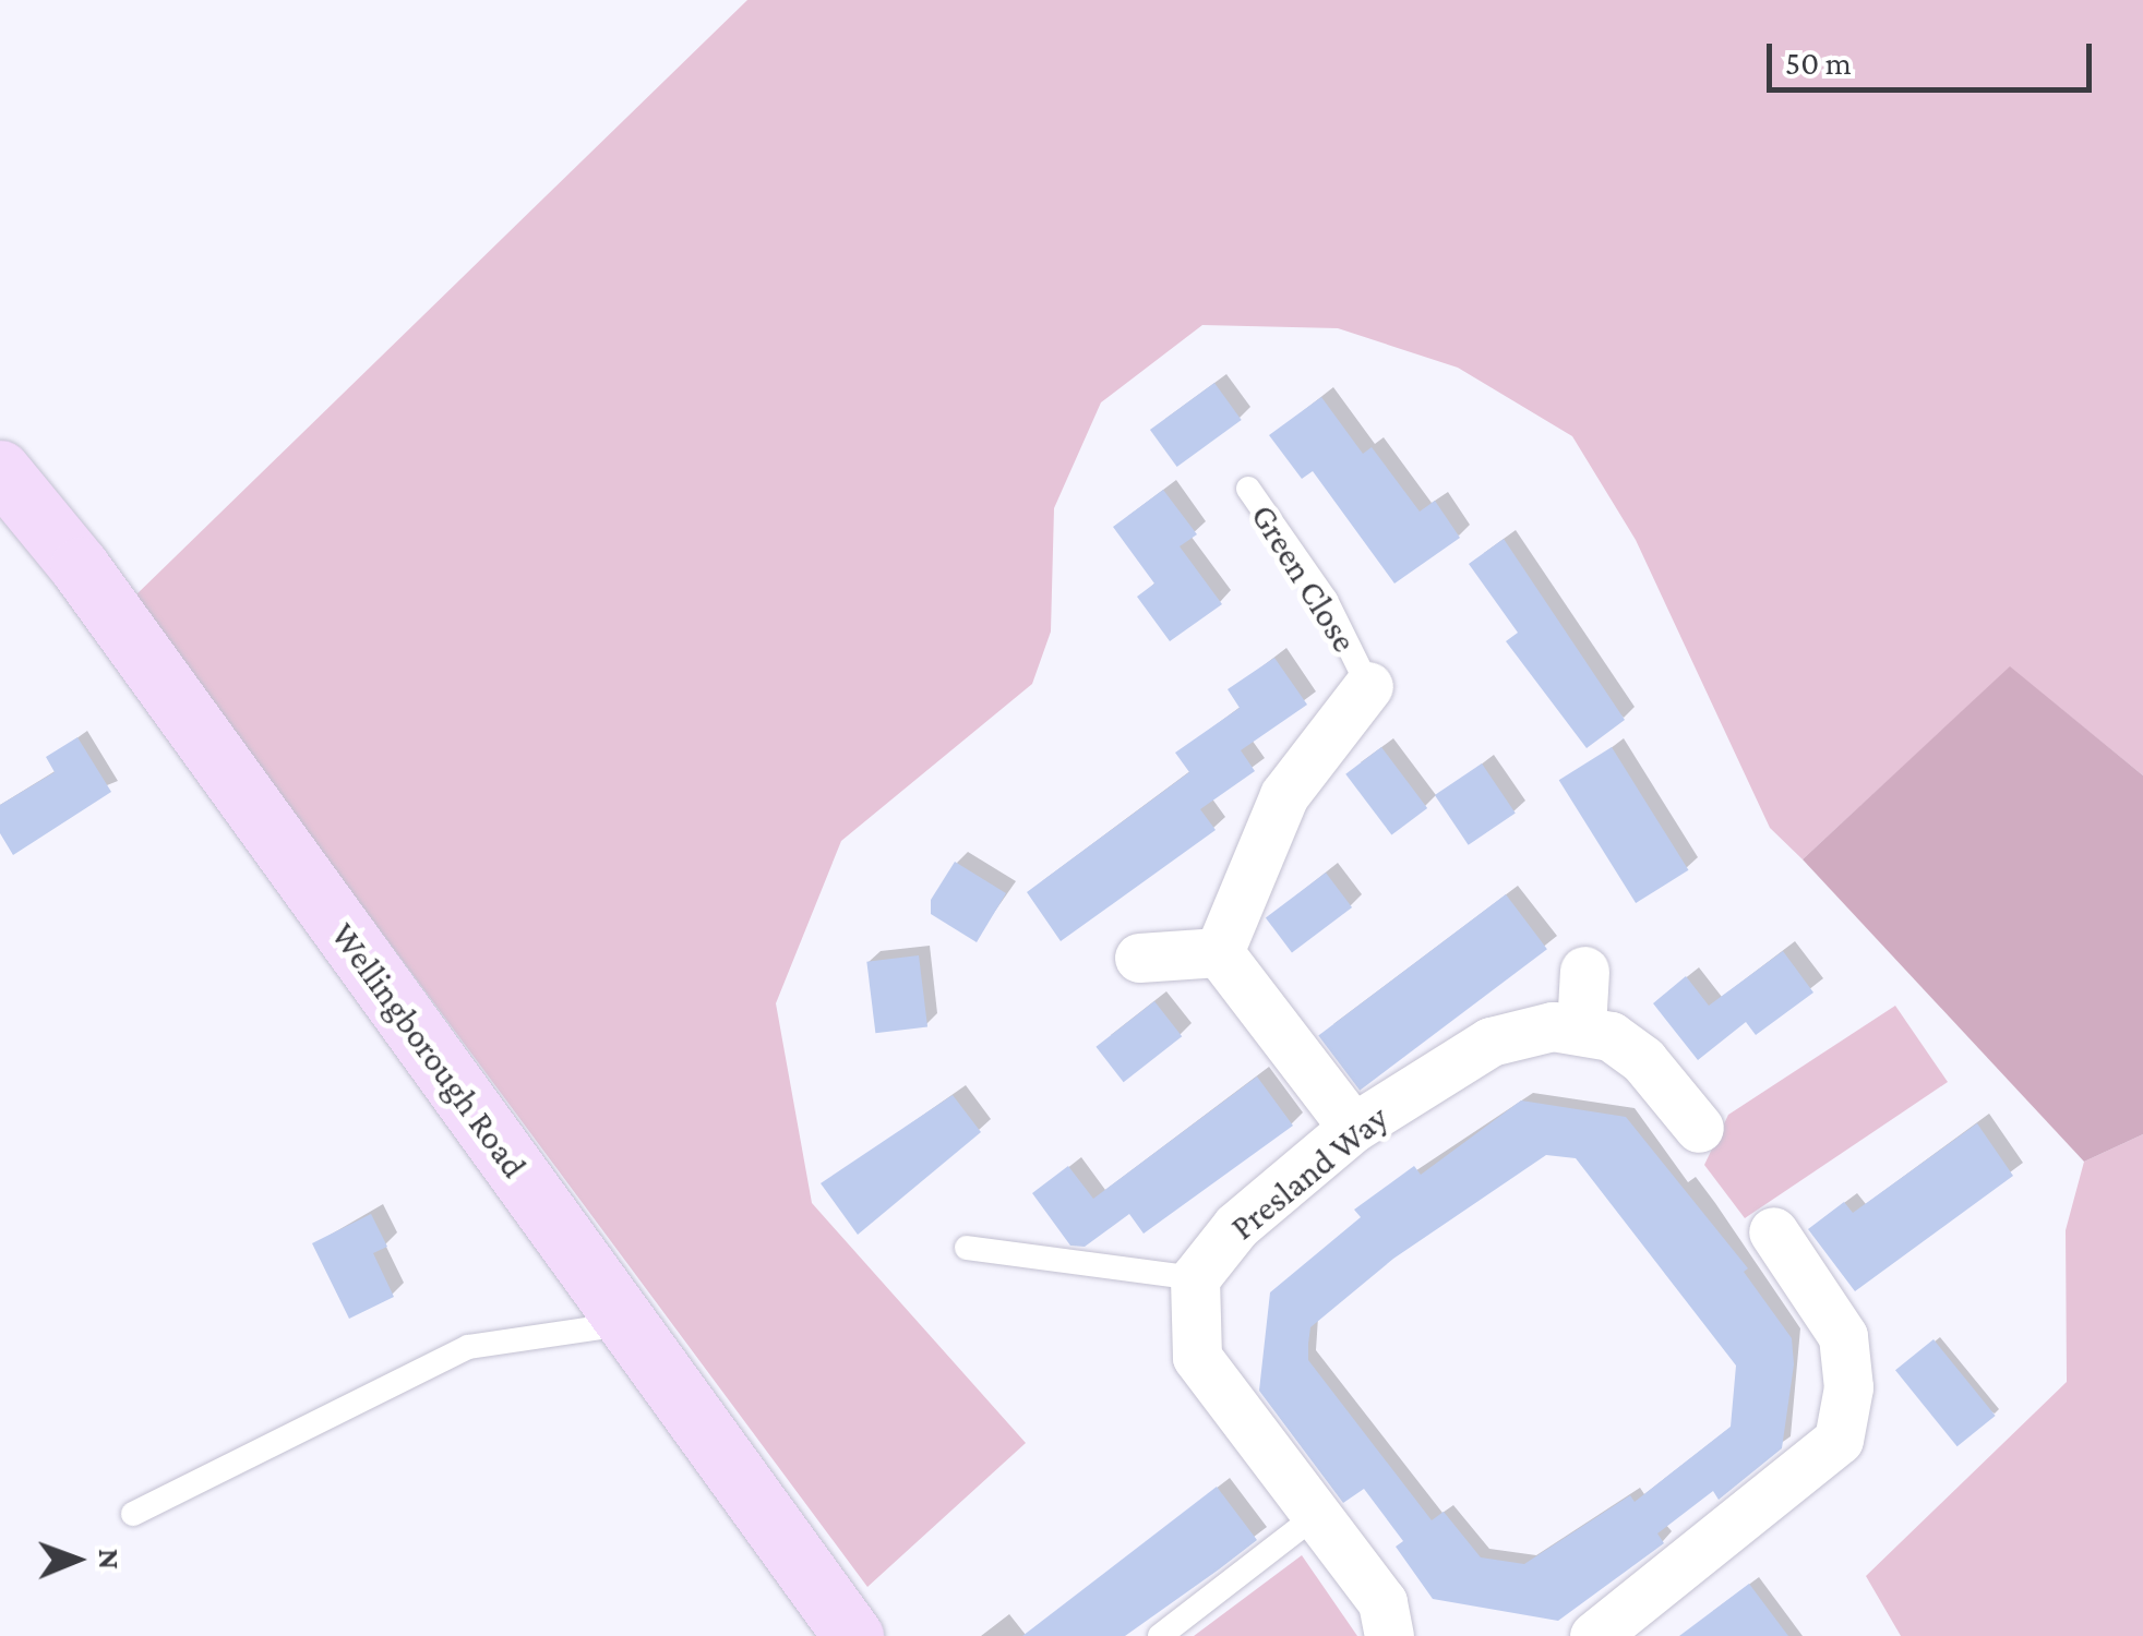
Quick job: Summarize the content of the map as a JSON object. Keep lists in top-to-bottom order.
{
  "streets": {
    "main road": ["Wellingborough Road"],
    "street": ["Green Close", "Presland Way"]
  },
  "scale_bar": "50 m",
  "north": "right"
}
